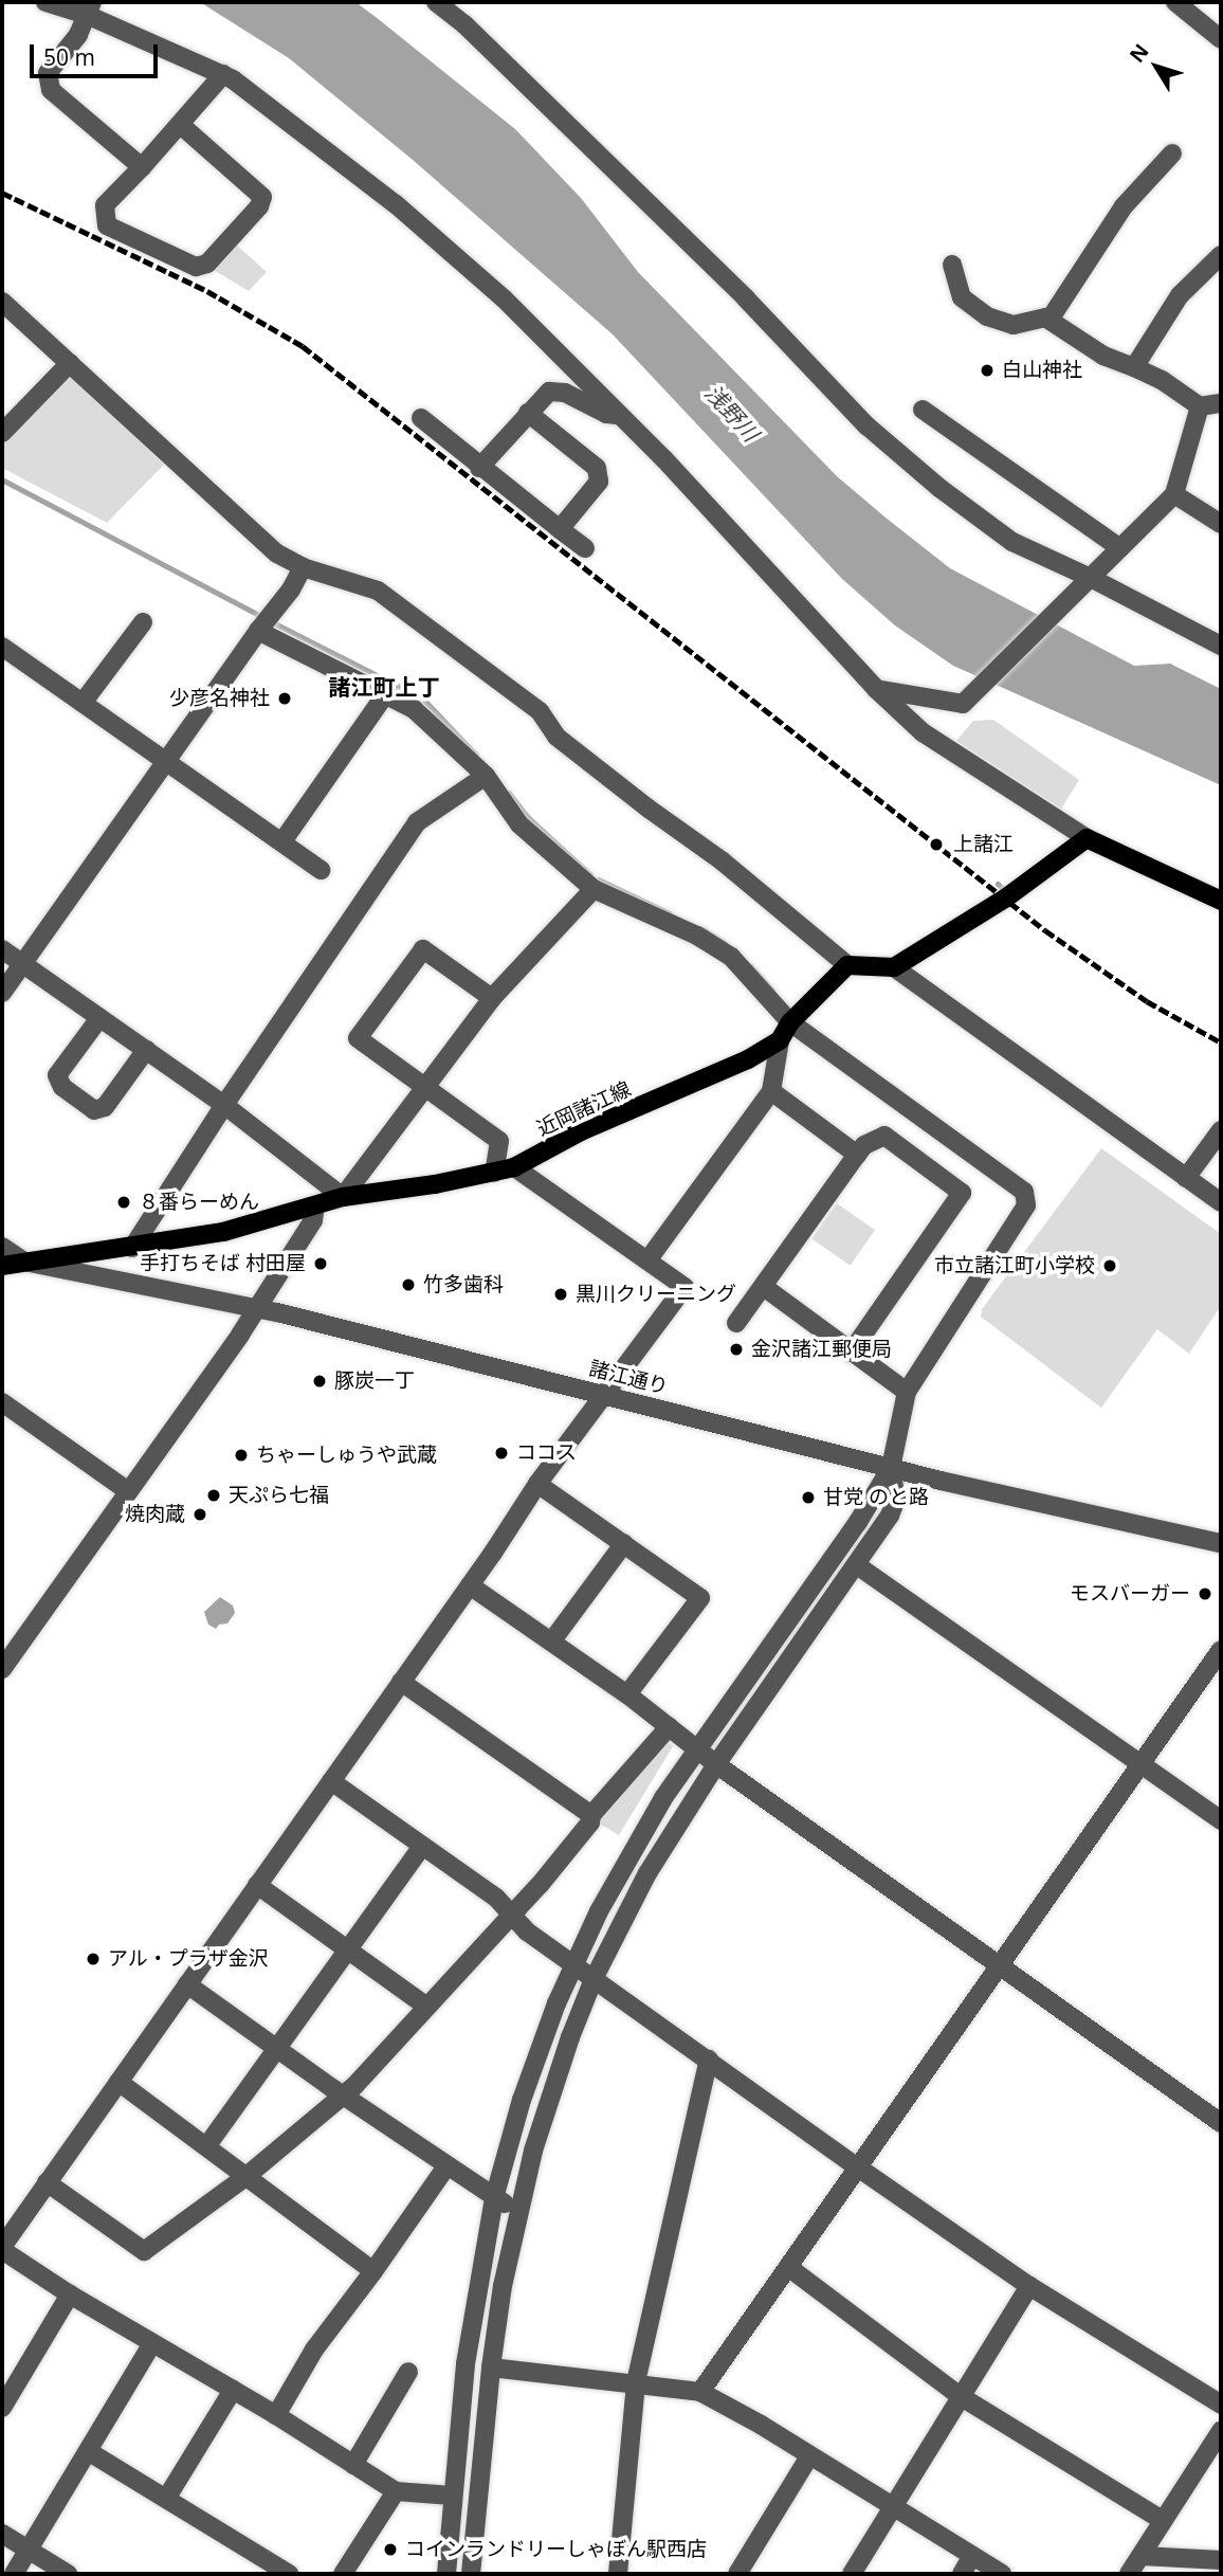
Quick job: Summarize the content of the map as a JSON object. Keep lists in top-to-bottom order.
{
  "streets": {
    "main road": ["近岡諸江線"],
    "street": ["諸江通り"]
  },
  "crossings": [
    ["近岡諸江線", "諸江通り"]
  ],
  "districts": ["諸江町上丁"],
  "water": ["浅野川"],
  "places": [
    "白山神社",
    "少彦名神社",
    "上諸江",
    "８番らーめん",
    "手打ちそば 村田屋",
    "市立諸江町小学校",
    "竹多歯科",
    "黒川クリーニング",
    "金沢諸江郵便局",
    "豚炭一丁",
    "ココス",
    "ちゃーしゅうや武蔵",
    "天ぷら七福",
    "甘党 のと路",
    "焼肉蔵",
    "モスバーガー",
    "アル・プラザ金沢",
    "コインランドリーしゃぼん駅西店"
  ],
  "scale_bar": "50 m",
  "north": "top left"
}
